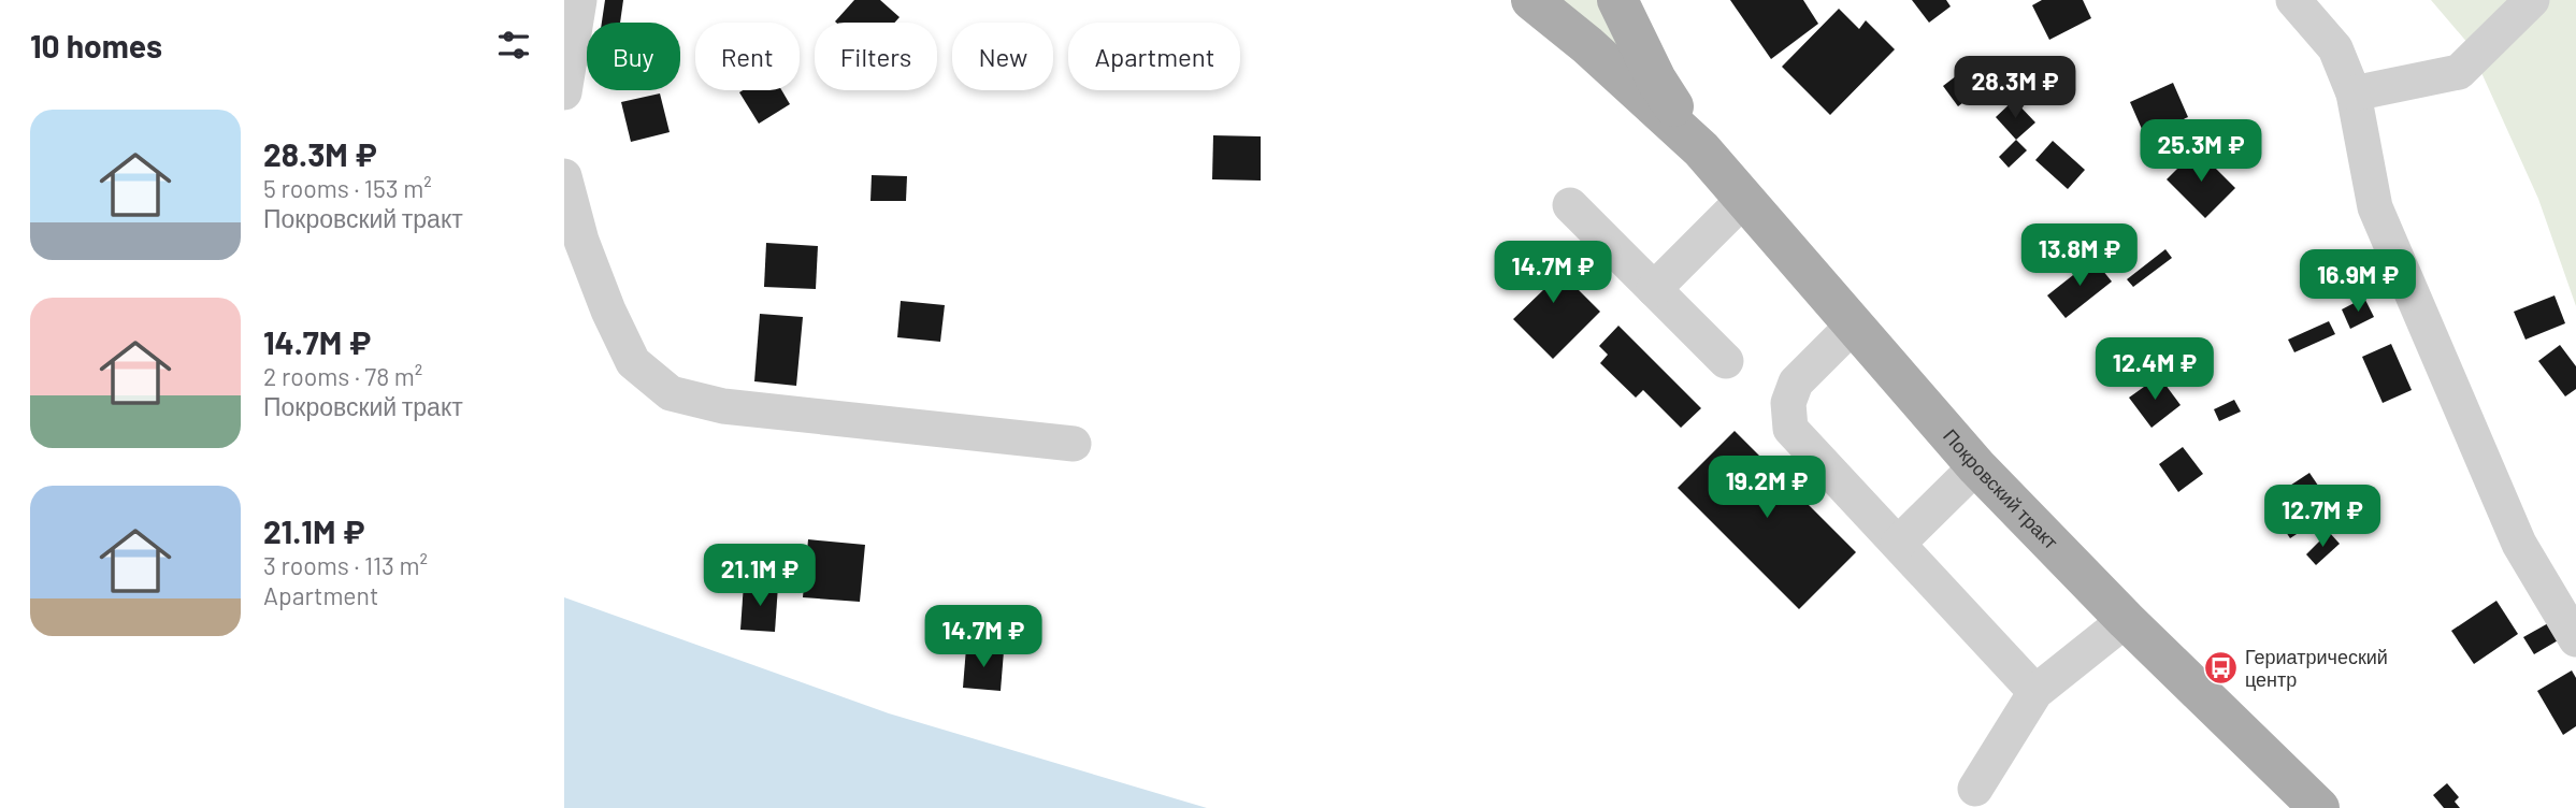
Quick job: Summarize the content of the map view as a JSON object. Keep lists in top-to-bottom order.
{
  "streets": {
    "main road": ["Покровский тракт"]
  },
  "places": {
    "bus stop": ["Гериатрический центр"]
  },
  "page": {
    "heading": "10 homes",
    "chip": [
      "Buy",
      "Rent",
      "Filters",
      "New",
      "Apartment"
    ],
    "price": [
      "28.3M ₽",
      "25.3M ₽",
      "13.8M ₽",
      "14.7M ₽",
      "16.9M ₽",
      "12.4M ₽",
      "19.2M ₽",
      "12.7M ₽",
      "21.1M ₽",
      "14.7M ₽"
    ],
    "list": [
      {
        "name": "28.3M ₽",
        "note": "5 rooms · 153 m² · Покровский тракт"
      },
      {
        "name": "14.7M ₽",
        "note": "2 rooms · 78 m² · Покровский тракт"
      },
      {
        "name": "21.1M ₽",
        "note": "3 rooms · 113 m² · Apartment"
      }
    ]
  }
}
